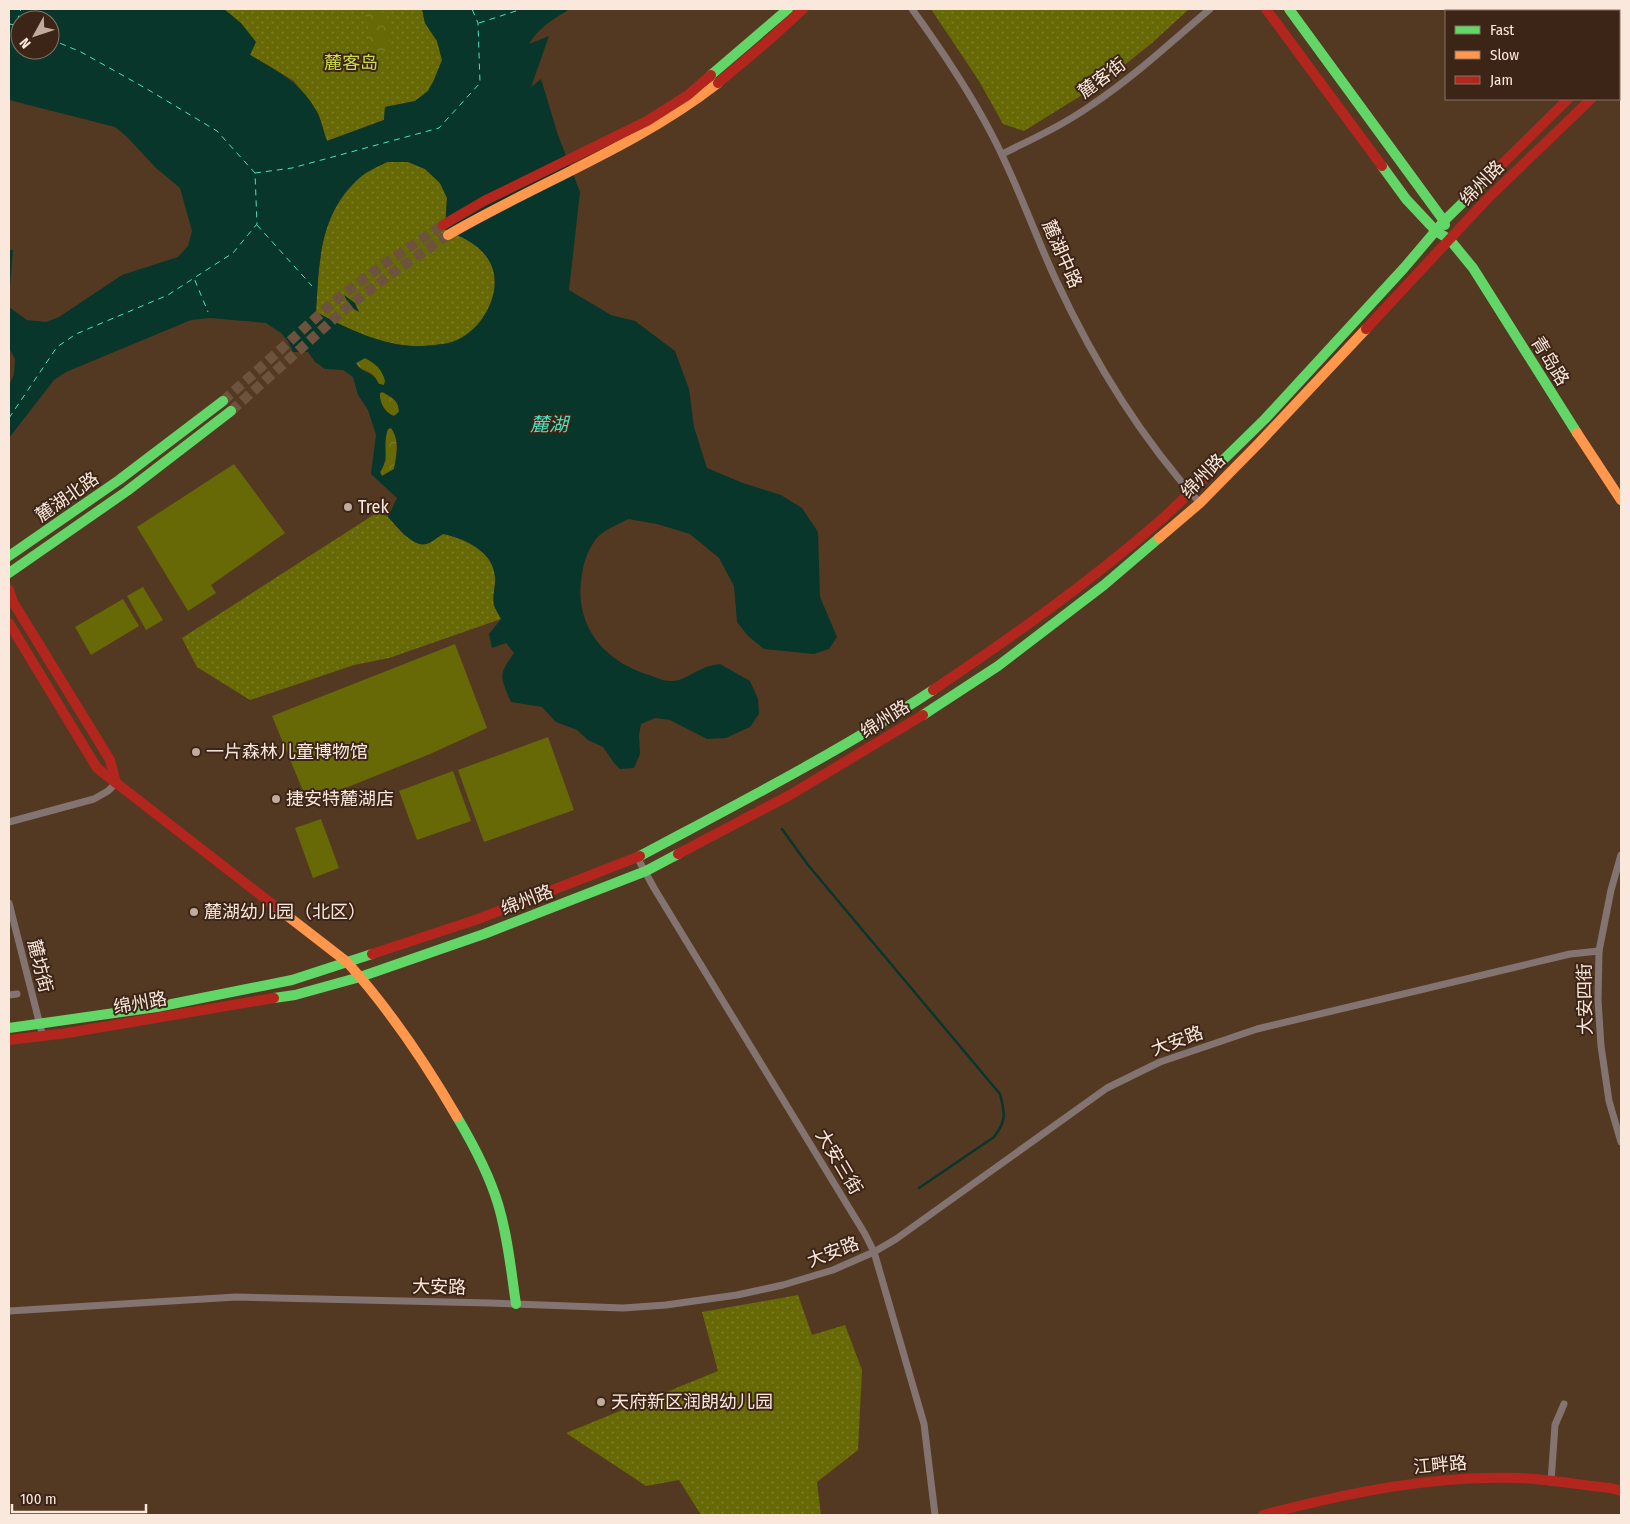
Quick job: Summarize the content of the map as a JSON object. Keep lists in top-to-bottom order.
{
  "streets": {
    "main road": [
      "绵州路",
      "青岛路",
      "麓湖北路",
      "江畔路"
    ],
    "street": [
      "麓客街",
      "麓湖中路",
      "麓坊街",
      "大安四街",
      "大安路",
      "大安三街"
    ]
  },
  "crossings": [
    ["麓客街", "麓湖中路"],
    ["绵州路", "麓湖中路"],
    ["绵州路", "青岛路"],
    ["绵州路", "麓坊街"],
    ["绵州路", "大安三街"],
    ["大安四街", "大安路"],
    ["大安路", "大安三街"]
  ],
  "water": ["麓湖"],
  "parks": ["麓客岛"],
  "places": [
    "Trek",
    "一片森林儿童博物馆",
    "捷安特麓湖店",
    "麓湖幼儿园（北区）",
    "天府新区润朗幼儿园"
  ],
  "legend": ["Fast", "Slow", "Jam"],
  "scale_bar": "100 m",
  "north": "bottom left"
}
